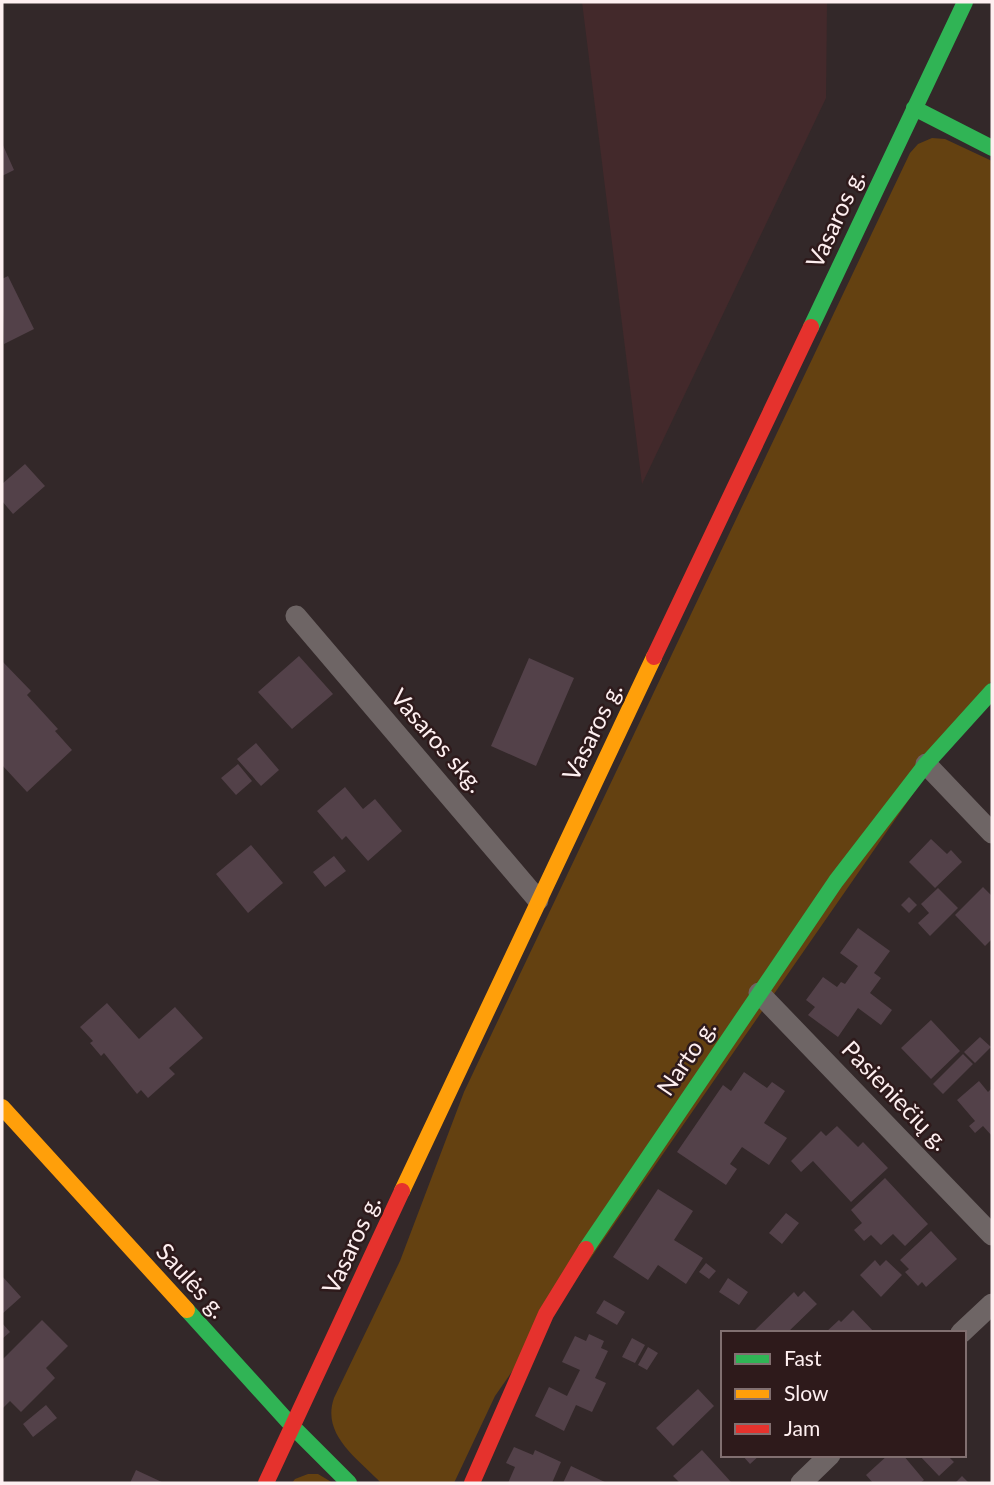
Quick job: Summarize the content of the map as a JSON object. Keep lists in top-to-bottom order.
{
  "streets": {
    "street": [
      "Vasaros g.",
      "Vasaros skg.",
      "Narto g.",
      "Pasieniečių g.",
      "Saulės g."
    ]
  },
  "crossings": [
    ["Vasaros g.", "Vasaros skg."],
    ["Vasaros g.", "Saulės g."],
    ["Narto g.", "Pasieniečių g."]
  ],
  "legend": ["Fast", "Slow", "Jam"]
}
